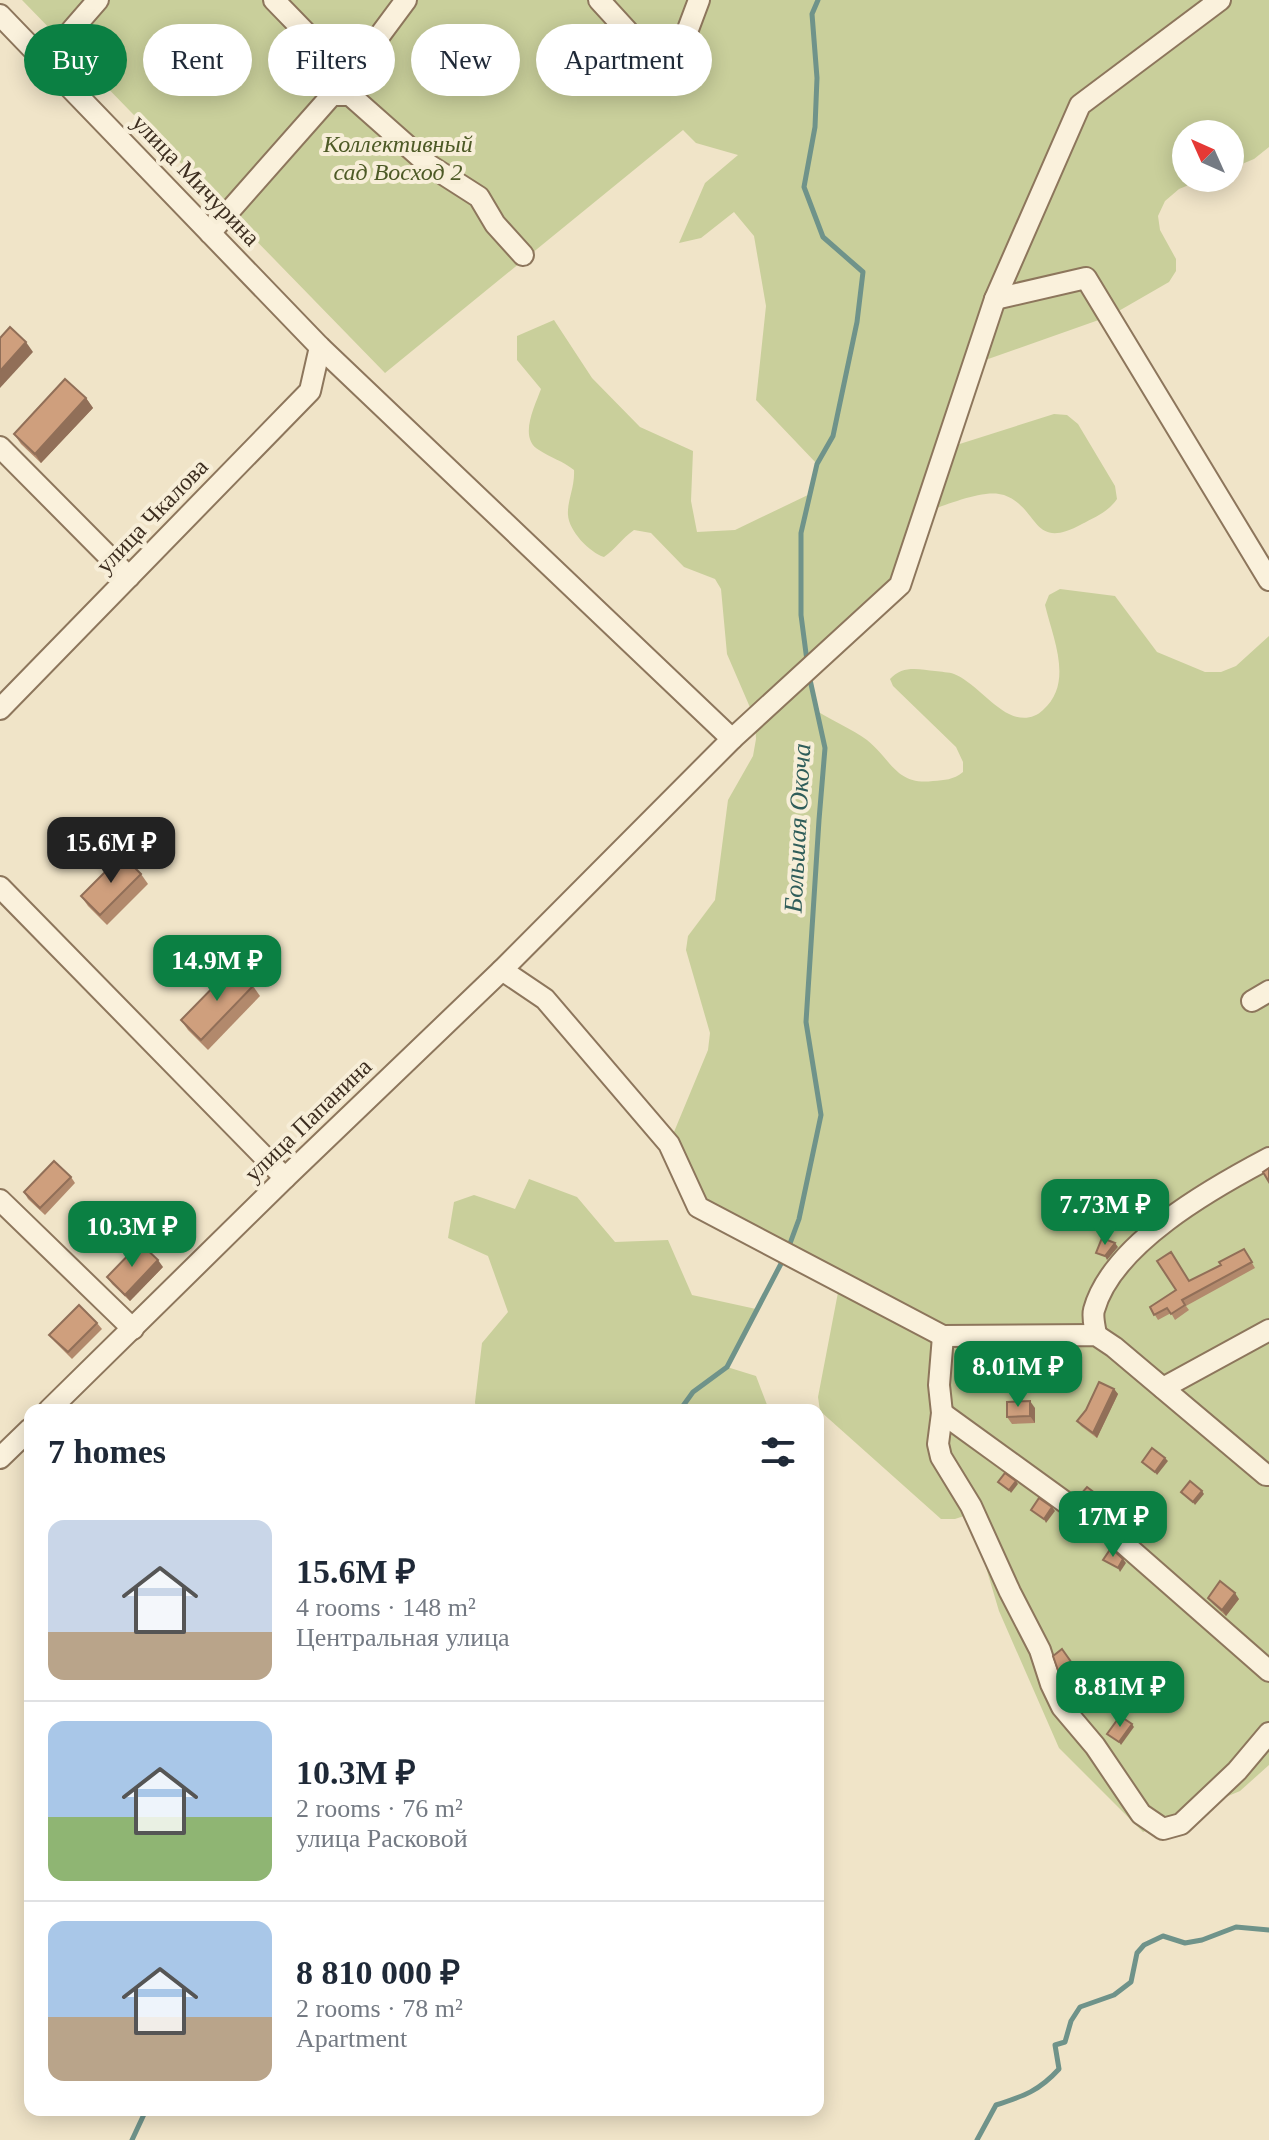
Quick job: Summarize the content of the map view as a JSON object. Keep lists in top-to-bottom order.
{
  "streets": {
    "street": ["улица Мичурина", "улица Чкалова", "улица Папанина"]
  },
  "crossings": [
    ["улица Мичурина", "улица Чкалова"],
    ["улица Мичурина", "улица Папанина"]
  ],
  "water": ["Большая Окоча"],
  "parks": ["Коллективный сад Восход 2"],
  "north": "top left",
  "page": {
    "chip": [
      "Buy",
      "Rent",
      "Filters",
      "New",
      "Apartment"
    ],
    "price": [
      "15.6M ₽",
      "14.9M ₽",
      "7.73M ₽",
      "10.3M ₽",
      "8.01M ₽",
      "17M ₽",
      "8.81M ₽"
    ],
    "heading": "7 homes",
    "list": [
      {
        "name": "15.6M ₽",
        "note": "4 rooms · 148 m² · Центральная улица"
      },
      {
        "name": "10.3M ₽",
        "note": "2 rooms · 76 m² · улица Расковой"
      },
      {
        "name": "8 810 000 ₽",
        "note": "2 rooms · 78 m² · Apartment"
      }
    ]
  }
}
